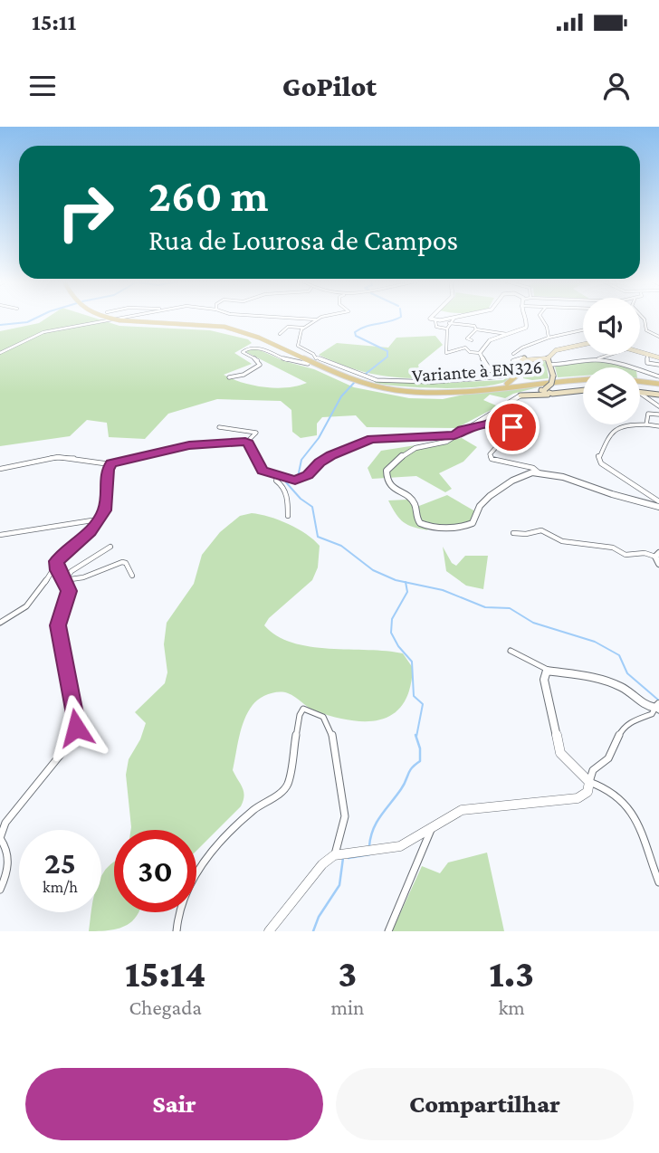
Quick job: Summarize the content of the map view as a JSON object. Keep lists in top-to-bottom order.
{
  "streets": {
    "main road": ["Variante à EN326"]
  },
  "page": {
    "status": "15:11",
    "header": "GoPilot",
    "turn": ["260 m", "Rua de Lourosa de Campos"],
    "speed": "25 km/h",
    "limit": "30",
    "eta": [
      "15:14",
      "Chegada",
      "3",
      "min",
      "1.3",
      "km"
    ],
    "buttons": ["Sair", "Compartilhar"]
  }
}
